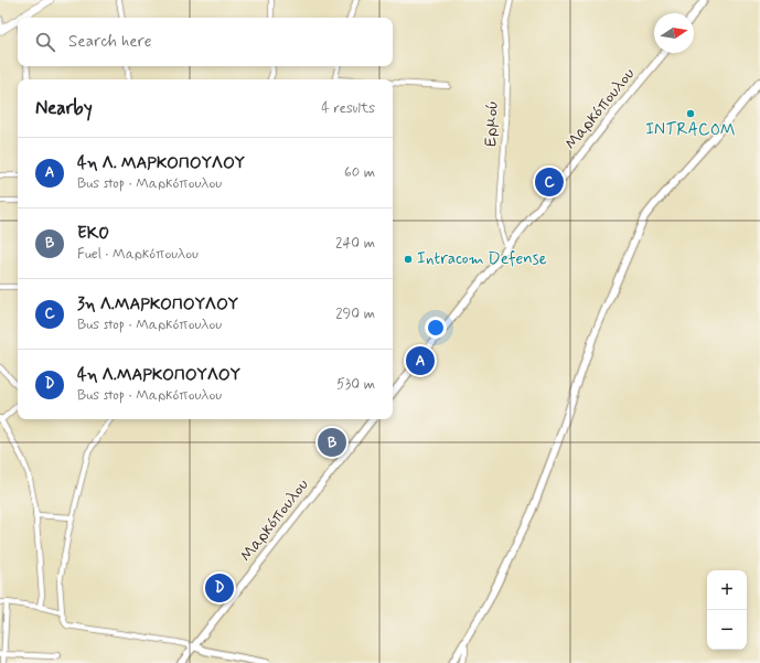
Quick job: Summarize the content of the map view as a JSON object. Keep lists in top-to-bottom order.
{
  "streets": {
    "main road": ["Μαρκόπουλου"],
    "street": ["Ερμού"]
  },
  "crossings": [
    ["Μαρκόπουλου", "Ερμού"]
  ],
  "places": ["INTRACOM", "Intracom Defense"],
  "north": "right",
  "page": {
    "search": "Search here",
    "heading": ["Nearby", "4 results"],
    "list": [
      {
        "mark": "A",
        "name": "4η Λ. ΜΑΡΚΟΠΟΥΛΟΥ",
        "note": "Bus stop · Μαρκόπουλου",
        "value": "60 m"
      },
      {
        "mark": "B",
        "name": "EKO",
        "note": "Fuel · Μαρκόπουλου",
        "value": "240 m"
      },
      {
        "mark": "C",
        "name": "3η Λ.ΜΑΡΚΟΠΟΥΛΟΥ",
        "note": "Bus stop · Μαρκόπουλου",
        "value": "290 m"
      },
      {
        "mark": "D",
        "name": "4η Λ.ΜΑΡΚΟΠΟΥΛΟΥ",
        "note": "Bus stop · Μαρκόπουλου",
        "value": "530 m"
      }
    ],
    "pins": [
      "C",
      "A",
      "B",
      "D"
    ],
    "map_buttons": ["+", "−"]
  }
}
